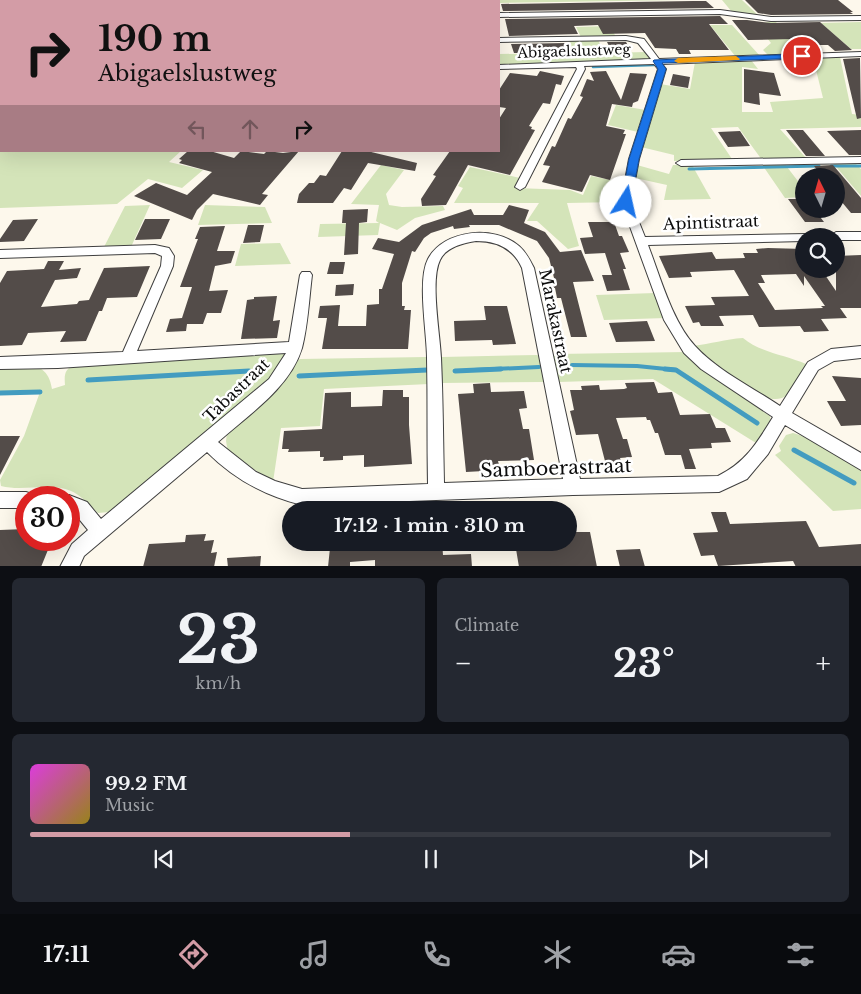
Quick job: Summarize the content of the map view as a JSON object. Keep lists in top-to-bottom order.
{
  "streets": {
    "street": [
      "Abigaelslustweg",
      "Apintistraat",
      "Marakastraat",
      "Tabastraat",
      "Samboerastraat"
    ]
  },
  "crossings": [
    ["Apintistraat", "Samboerastraat"],
    ["Marakastraat", "Samboerastraat"],
    ["Tabastraat", "Samboerastraat"]
  ],
  "north": "top",
  "page": {
    "turn": ["190 m", "Abigaelslustweg"],
    "limit": "30",
    "trip": "17:12 · 1 min · 310 m",
    "tile": [
      ["23", "km/h"],
      "Climate"
    ],
    "heat": ["−", "23°", "+"],
    "song": ["99.2 FM", "Music"],
    "tabs": "17:11"
  }
}
